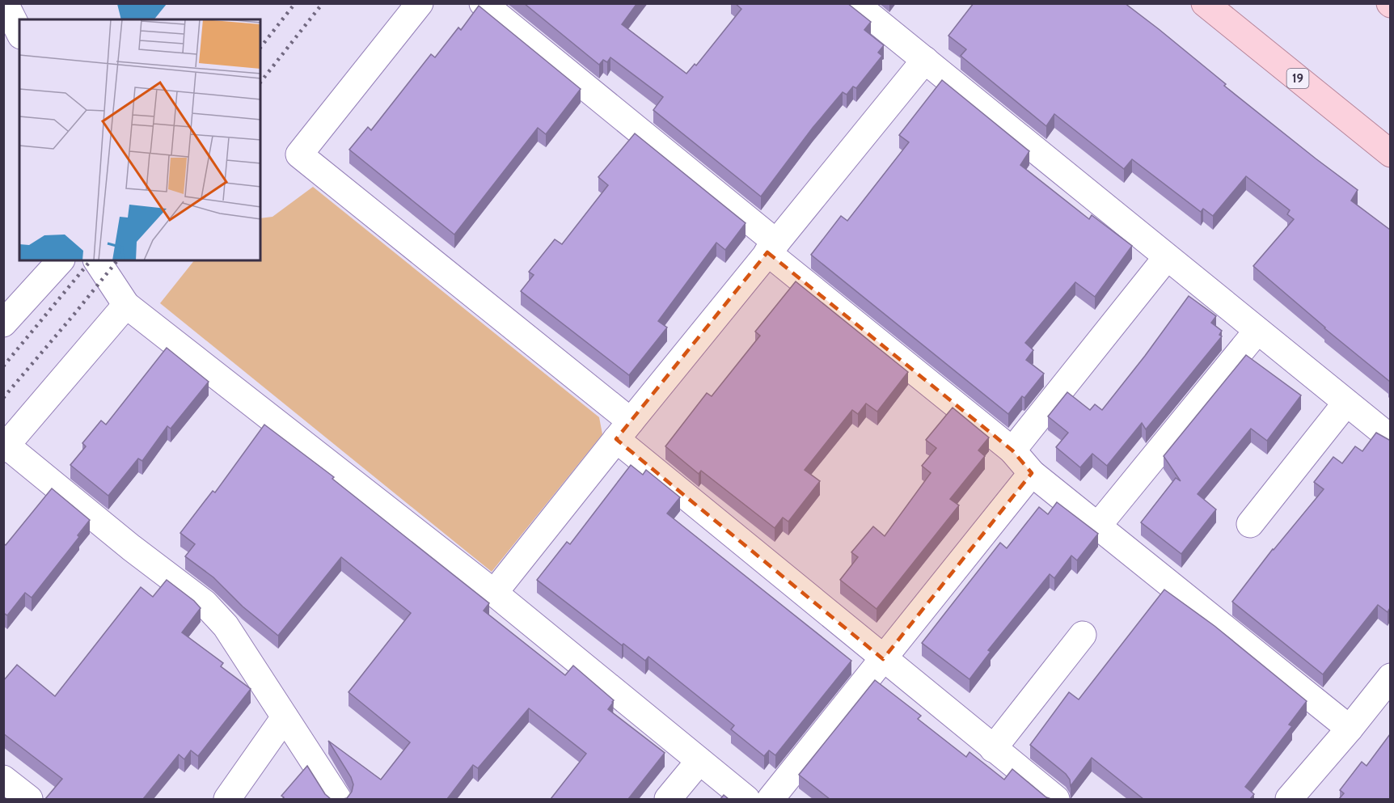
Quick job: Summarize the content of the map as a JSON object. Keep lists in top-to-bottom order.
{
  "streets": {
    "main road": ["19"]
  }
}
